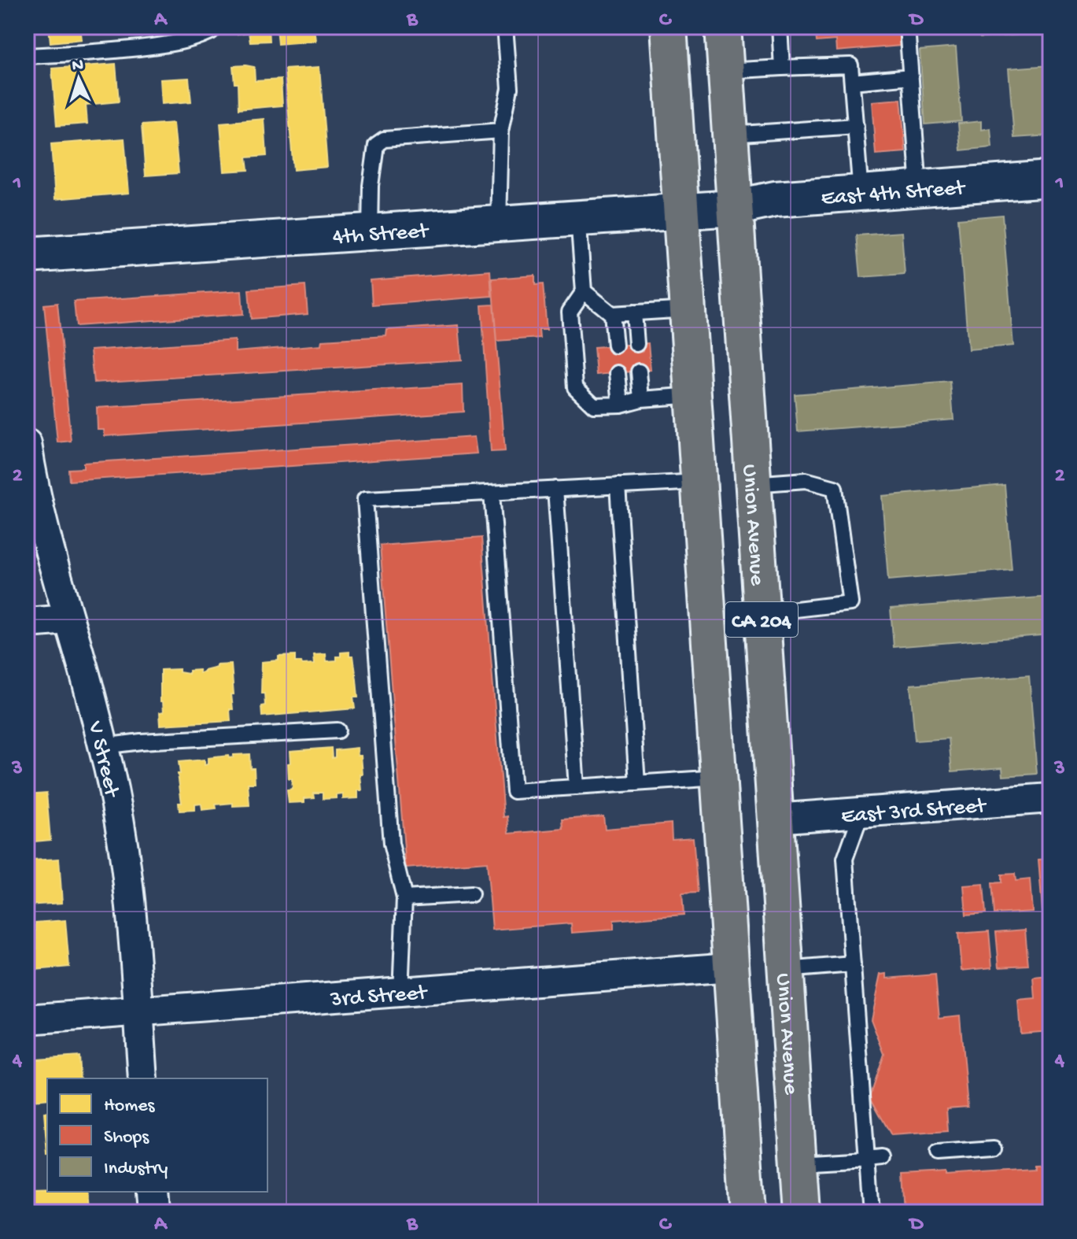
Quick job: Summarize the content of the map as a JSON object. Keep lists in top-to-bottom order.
{
  "streets": {
    "highway": ["Union Avenue", "CA 204"],
    "street": [
      "East 4th Street",
      "4th Street",
      "V Street",
      "East 3rd Street",
      "3rd Street"
    ]
  },
  "crossings": [
    ["East 4th Street", "4th Street"],
    ["East 4th Street", "Union Avenue"],
    ["4th Street", "Union Avenue"],
    ["4th Street", "CA 204"],
    ["Union Avenue", "East 3rd Street"],
    ["CA 204", "3rd Street"],
    ["V Street", "3rd Street"]
  ],
  "legend": ["Homes", "Shops", "Industry"],
  "north": "top",
  "grid": {
    "columns": [
      "A",
      "B",
      "C",
      "D"
    ],
    "rows": [
      "1",
      "2",
      "3",
      "4"
    ]
  }
}
